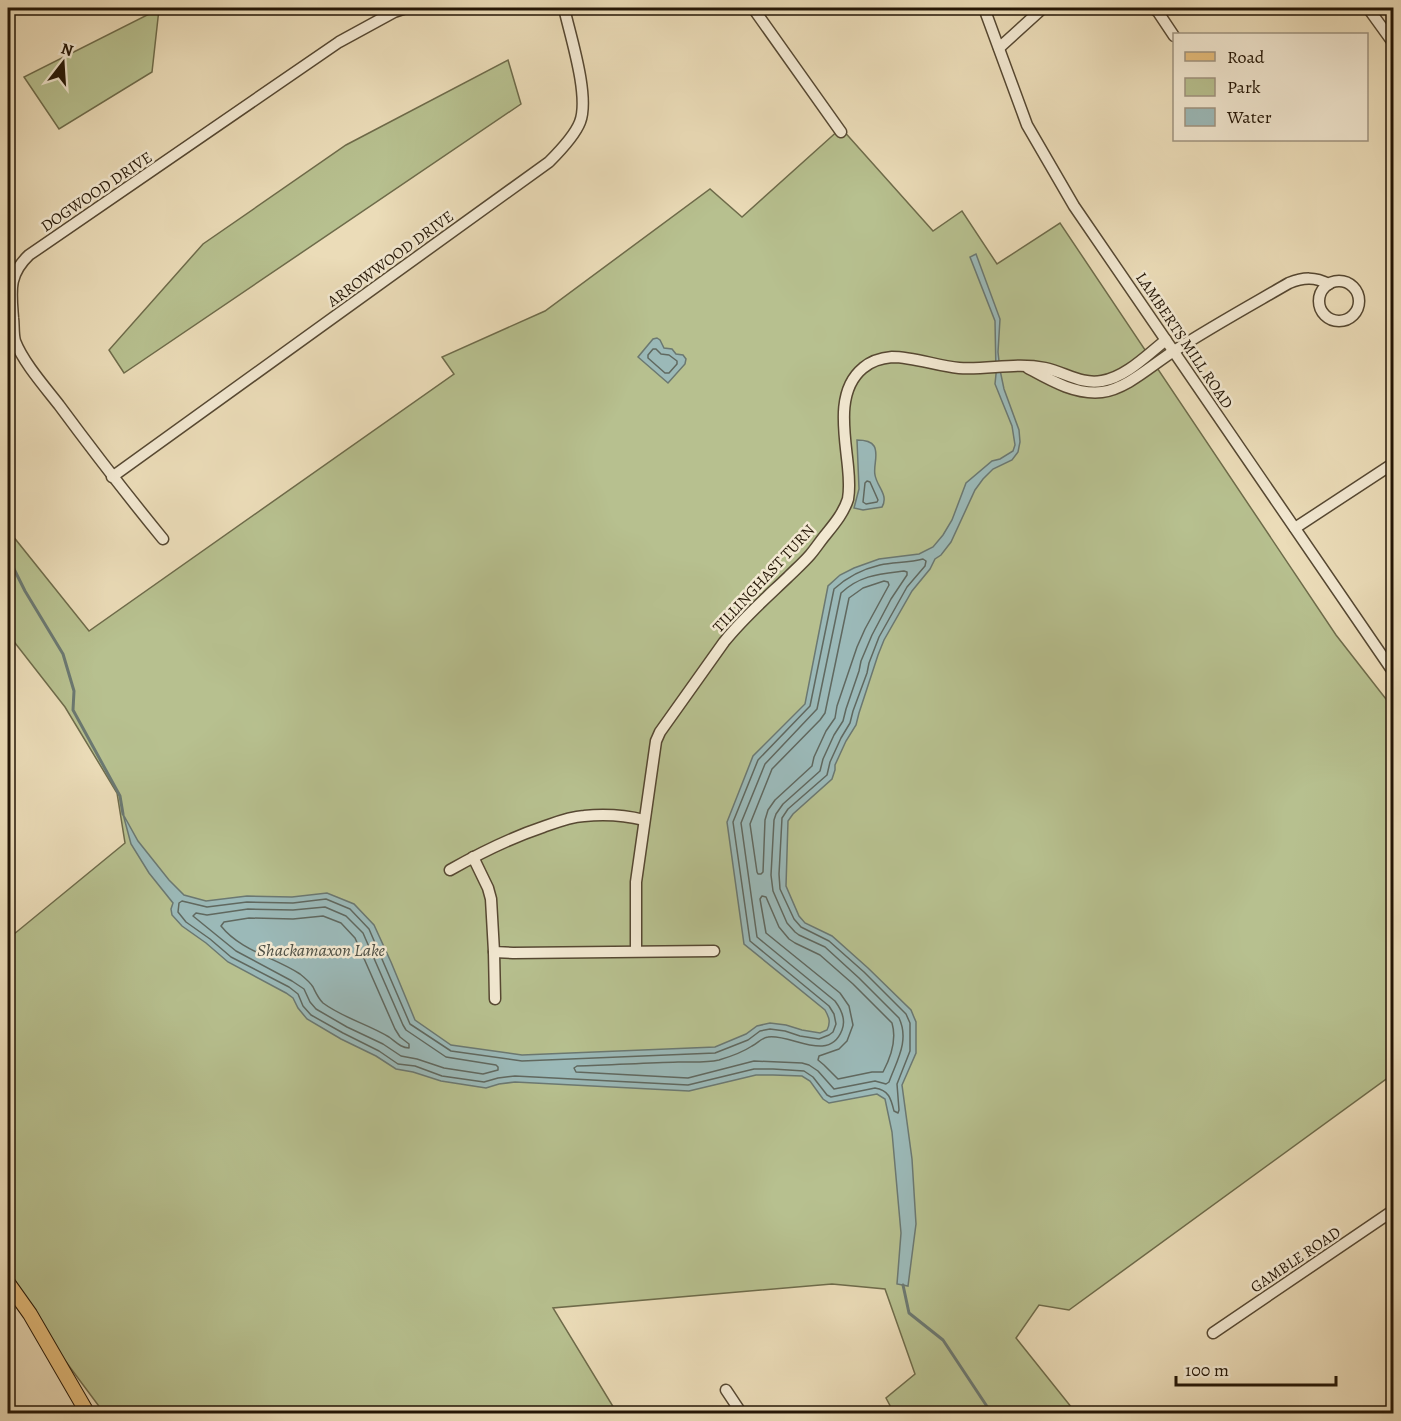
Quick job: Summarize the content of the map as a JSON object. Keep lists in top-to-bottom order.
{
  "streets": {
    "street": [
      "DOGWOOD DRIVE",
      "ARROWWOOD DRIVE",
      "LAMBERTS MILL ROAD",
      "TILLINGHAST TURN",
      "GAMBLE ROAD"
    ]
  },
  "crossings": [
    ["DOGWOOD DRIVE", "ARROWWOOD DRIVE"],
    ["LAMBERTS MILL ROAD", "TILLINGHAST TURN"]
  ],
  "water": ["Shackamaxon Lake"],
  "legend": ["Road", "Park", "Water"],
  "scale_bar": "100 m",
  "north": "top"
}
